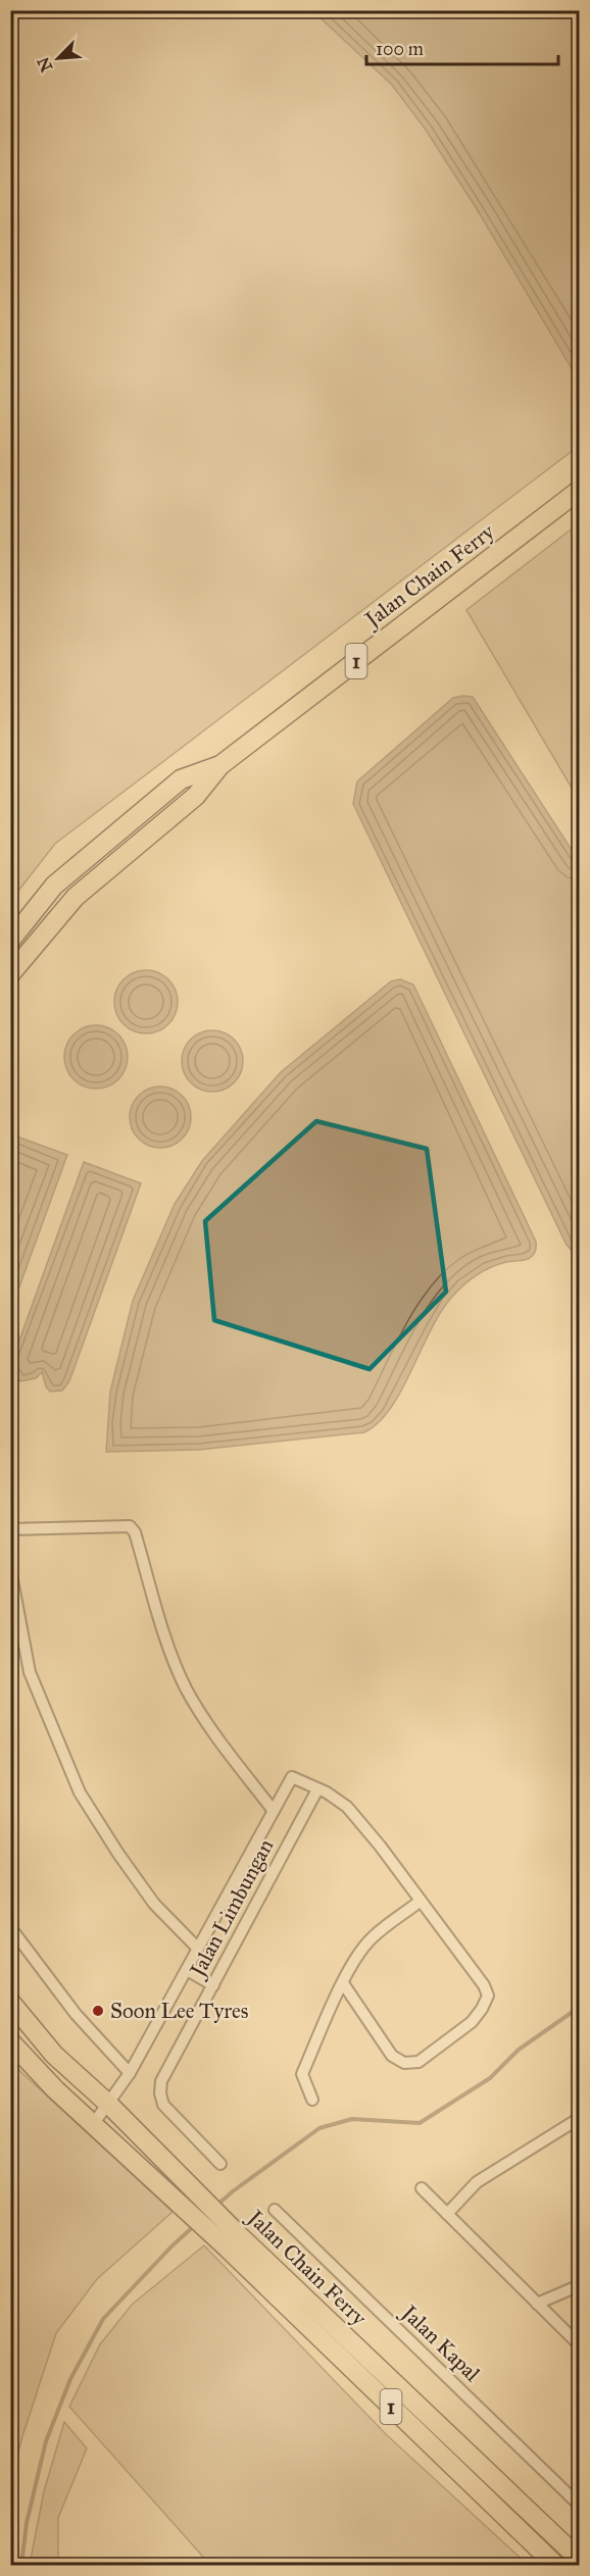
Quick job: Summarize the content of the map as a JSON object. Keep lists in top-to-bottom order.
{
  "streets": {
    "highway": ["Jalan Chain Ferry", "1"],
    "street": ["Jalan Limbungan", "Jalan Kapal"]
  },
  "crossings": [
    ["Jalan Chain Ferry", "Jalan Limbungan"]
  ],
  "places": ["Soon Lee Tyres"],
  "scale_bar": "100 m",
  "north": "bottom left"
}
